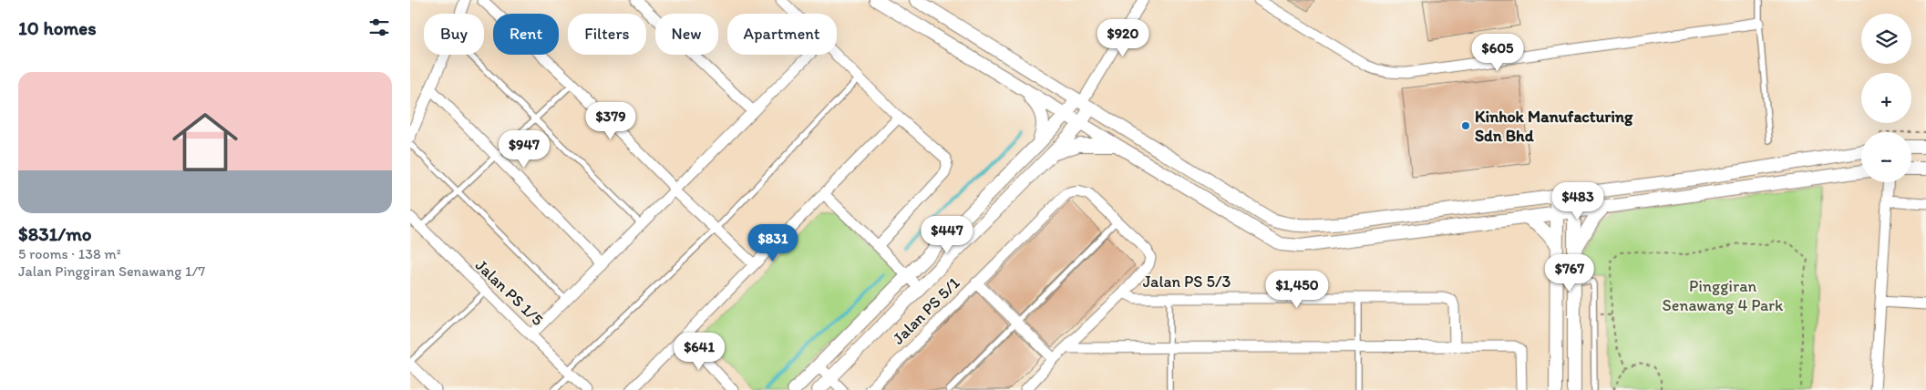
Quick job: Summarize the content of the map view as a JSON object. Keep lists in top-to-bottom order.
{
  "streets": {
    "street": ["Jalan PS 5/3", "Jalan PS 1/5", "Jalan PS 5/1"]
  },
  "parks": ["Pinggiran Senawang 4 Park"],
  "places": ["Kinhok Manufacturing Sdn Bhd"],
  "page": {
    "heading": "10 homes",
    "map_buttons": ["+", "−"],
    "chip": [
      "Buy",
      "Rent",
      "Filters",
      "New",
      "Apartment"
    ],
    "price": [
      "$920",
      "$605",
      "$379",
      "$947",
      "$483",
      "$447",
      "$831",
      "$767",
      "$1,450",
      "$641"
    ],
    "list": [
      {
        "name": "$831/mo",
        "note": "5 rooms · 138 m² · Jalan Pinggiran Senawang 1/7"
      }
    ]
  }
}
